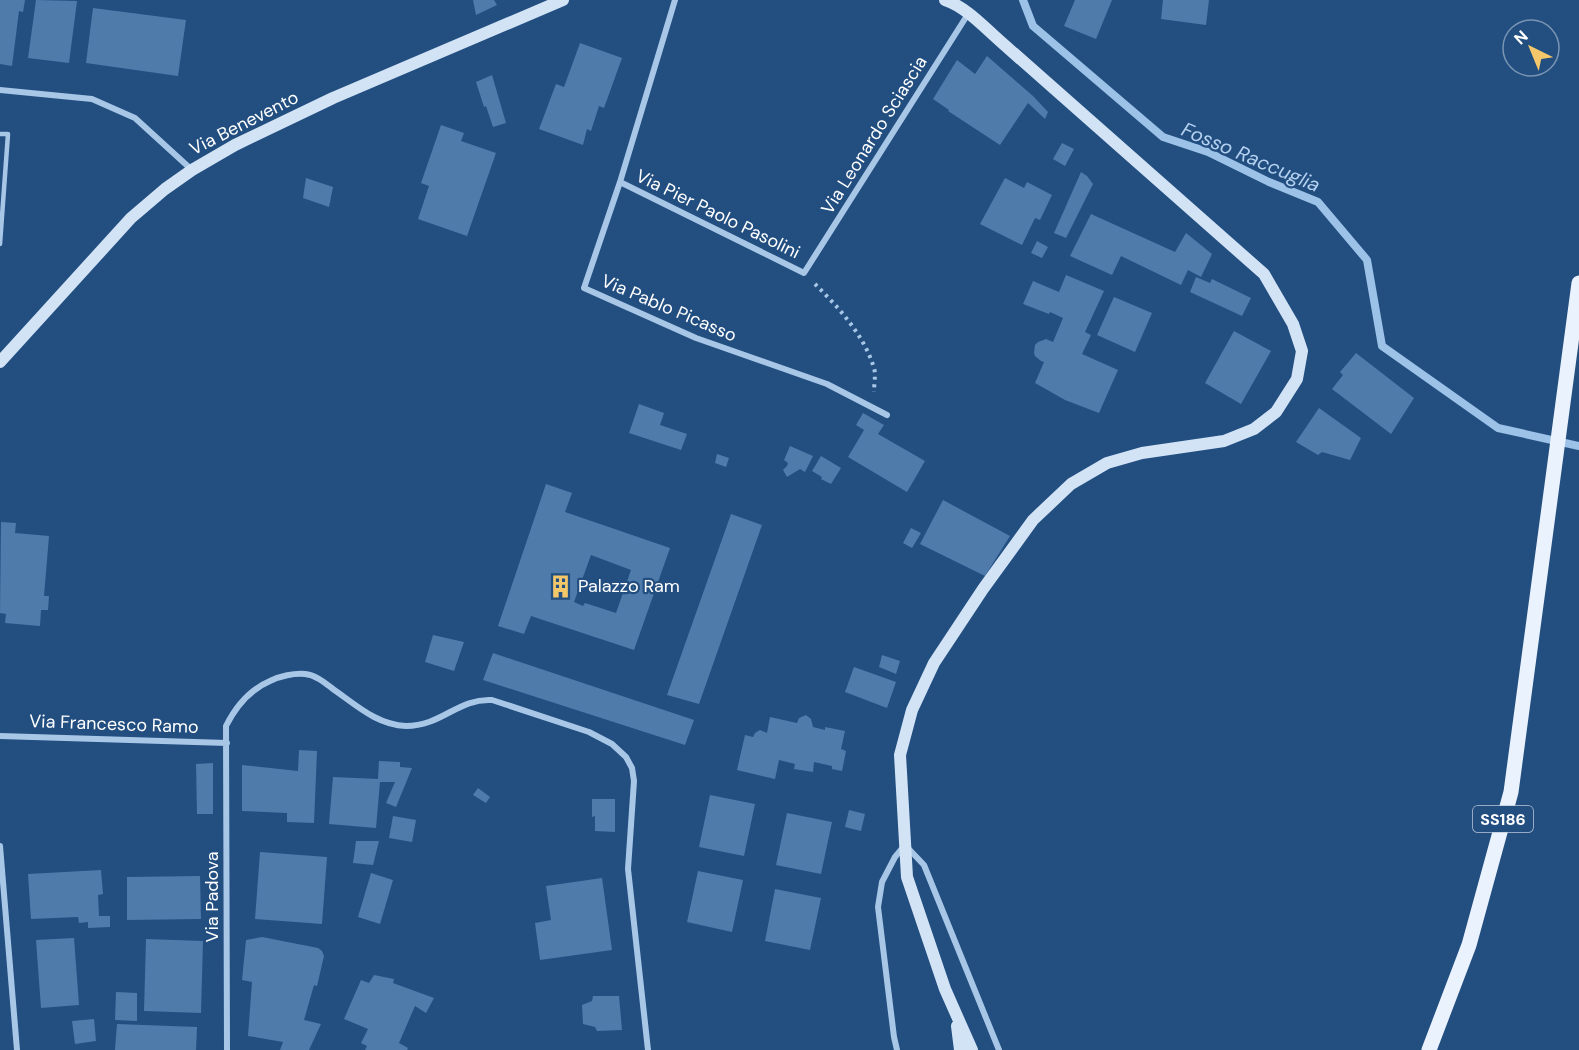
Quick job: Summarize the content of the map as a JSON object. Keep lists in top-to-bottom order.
{
  "streets": {
    "main road": ["Via Benevento", "SS186"],
    "street": [
      "Via Leonardo Sciascia",
      "Via Pier Paolo Pasolini",
      "Via Pablo Picasso",
      "Via Francesco Ramo",
      "Via Padova"
    ]
  },
  "crossings": [
    ["Via Leonardo Sciascia", "Via Pier Paolo Pasolini"],
    ["Via Pier Paolo Pasolini", "Via Pablo Picasso"],
    ["Via Francesco Ramo", "Via Padova"]
  ],
  "water": ["Fosso Raccuglia"],
  "places": {
    "building": ["Palazzo Ram"]
  },
  "north": "top left"
}
